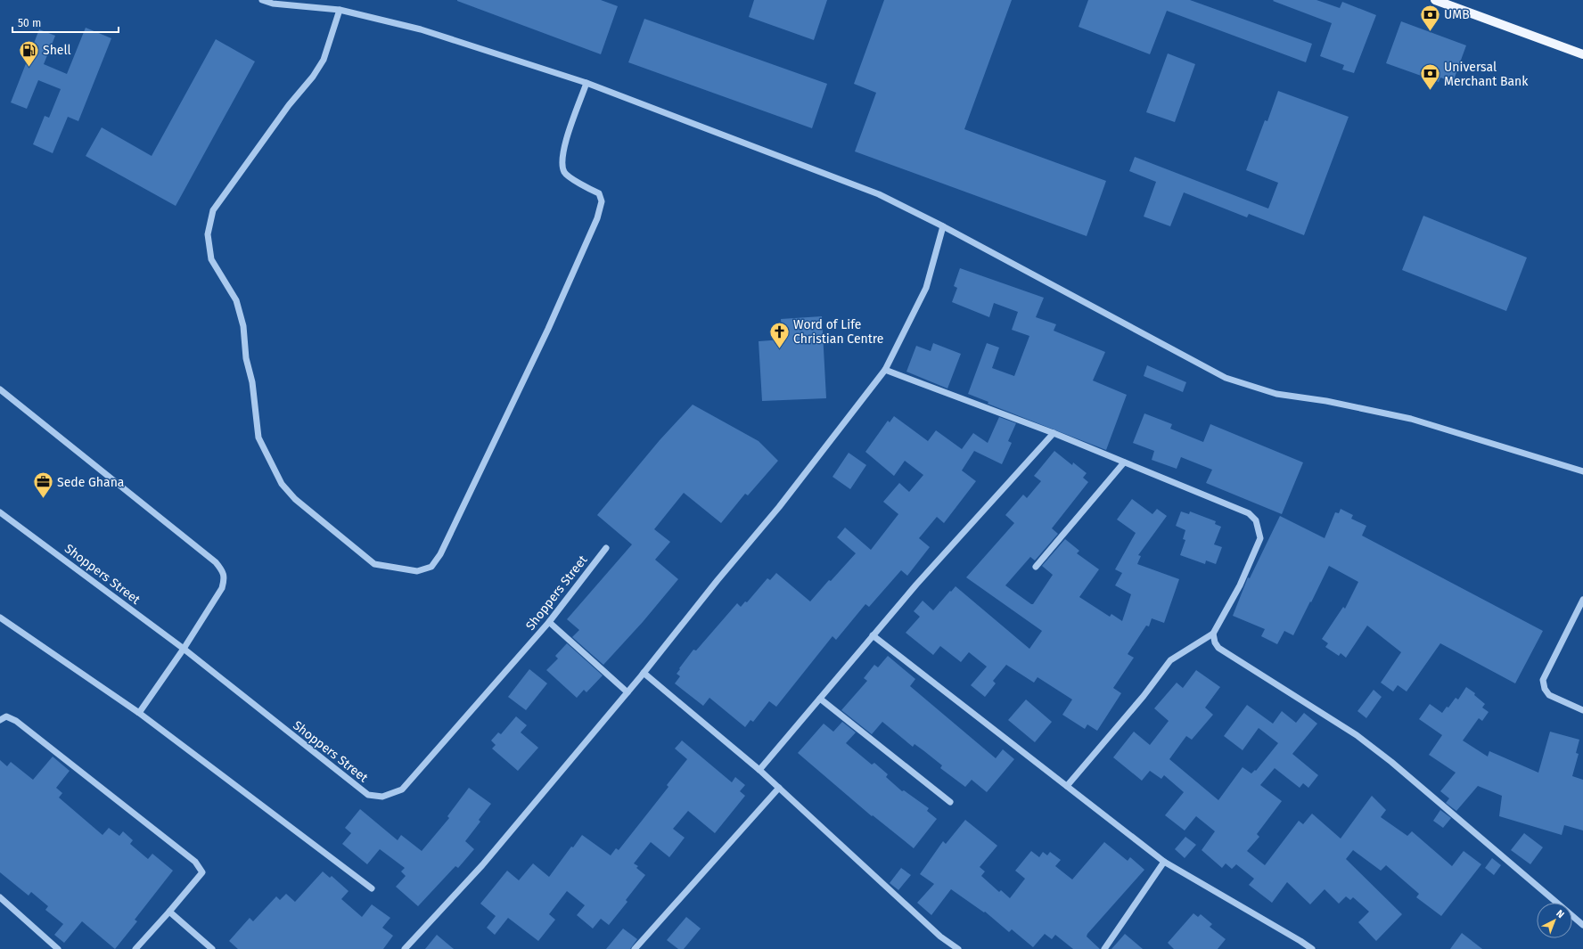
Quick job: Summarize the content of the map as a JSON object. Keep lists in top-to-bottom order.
{
  "streets": {
    "street": ["Shoppers Street"]
  },
  "places": {
    "bank": ["UMB", "Universal Merchant Bank"],
    "fuel station": ["Shell"],
    "church": ["Word of Life Christian Centre"],
    "office": ["Sede Ghana"]
  },
  "scale_bar": "50 m",
  "north": "top right"
}
